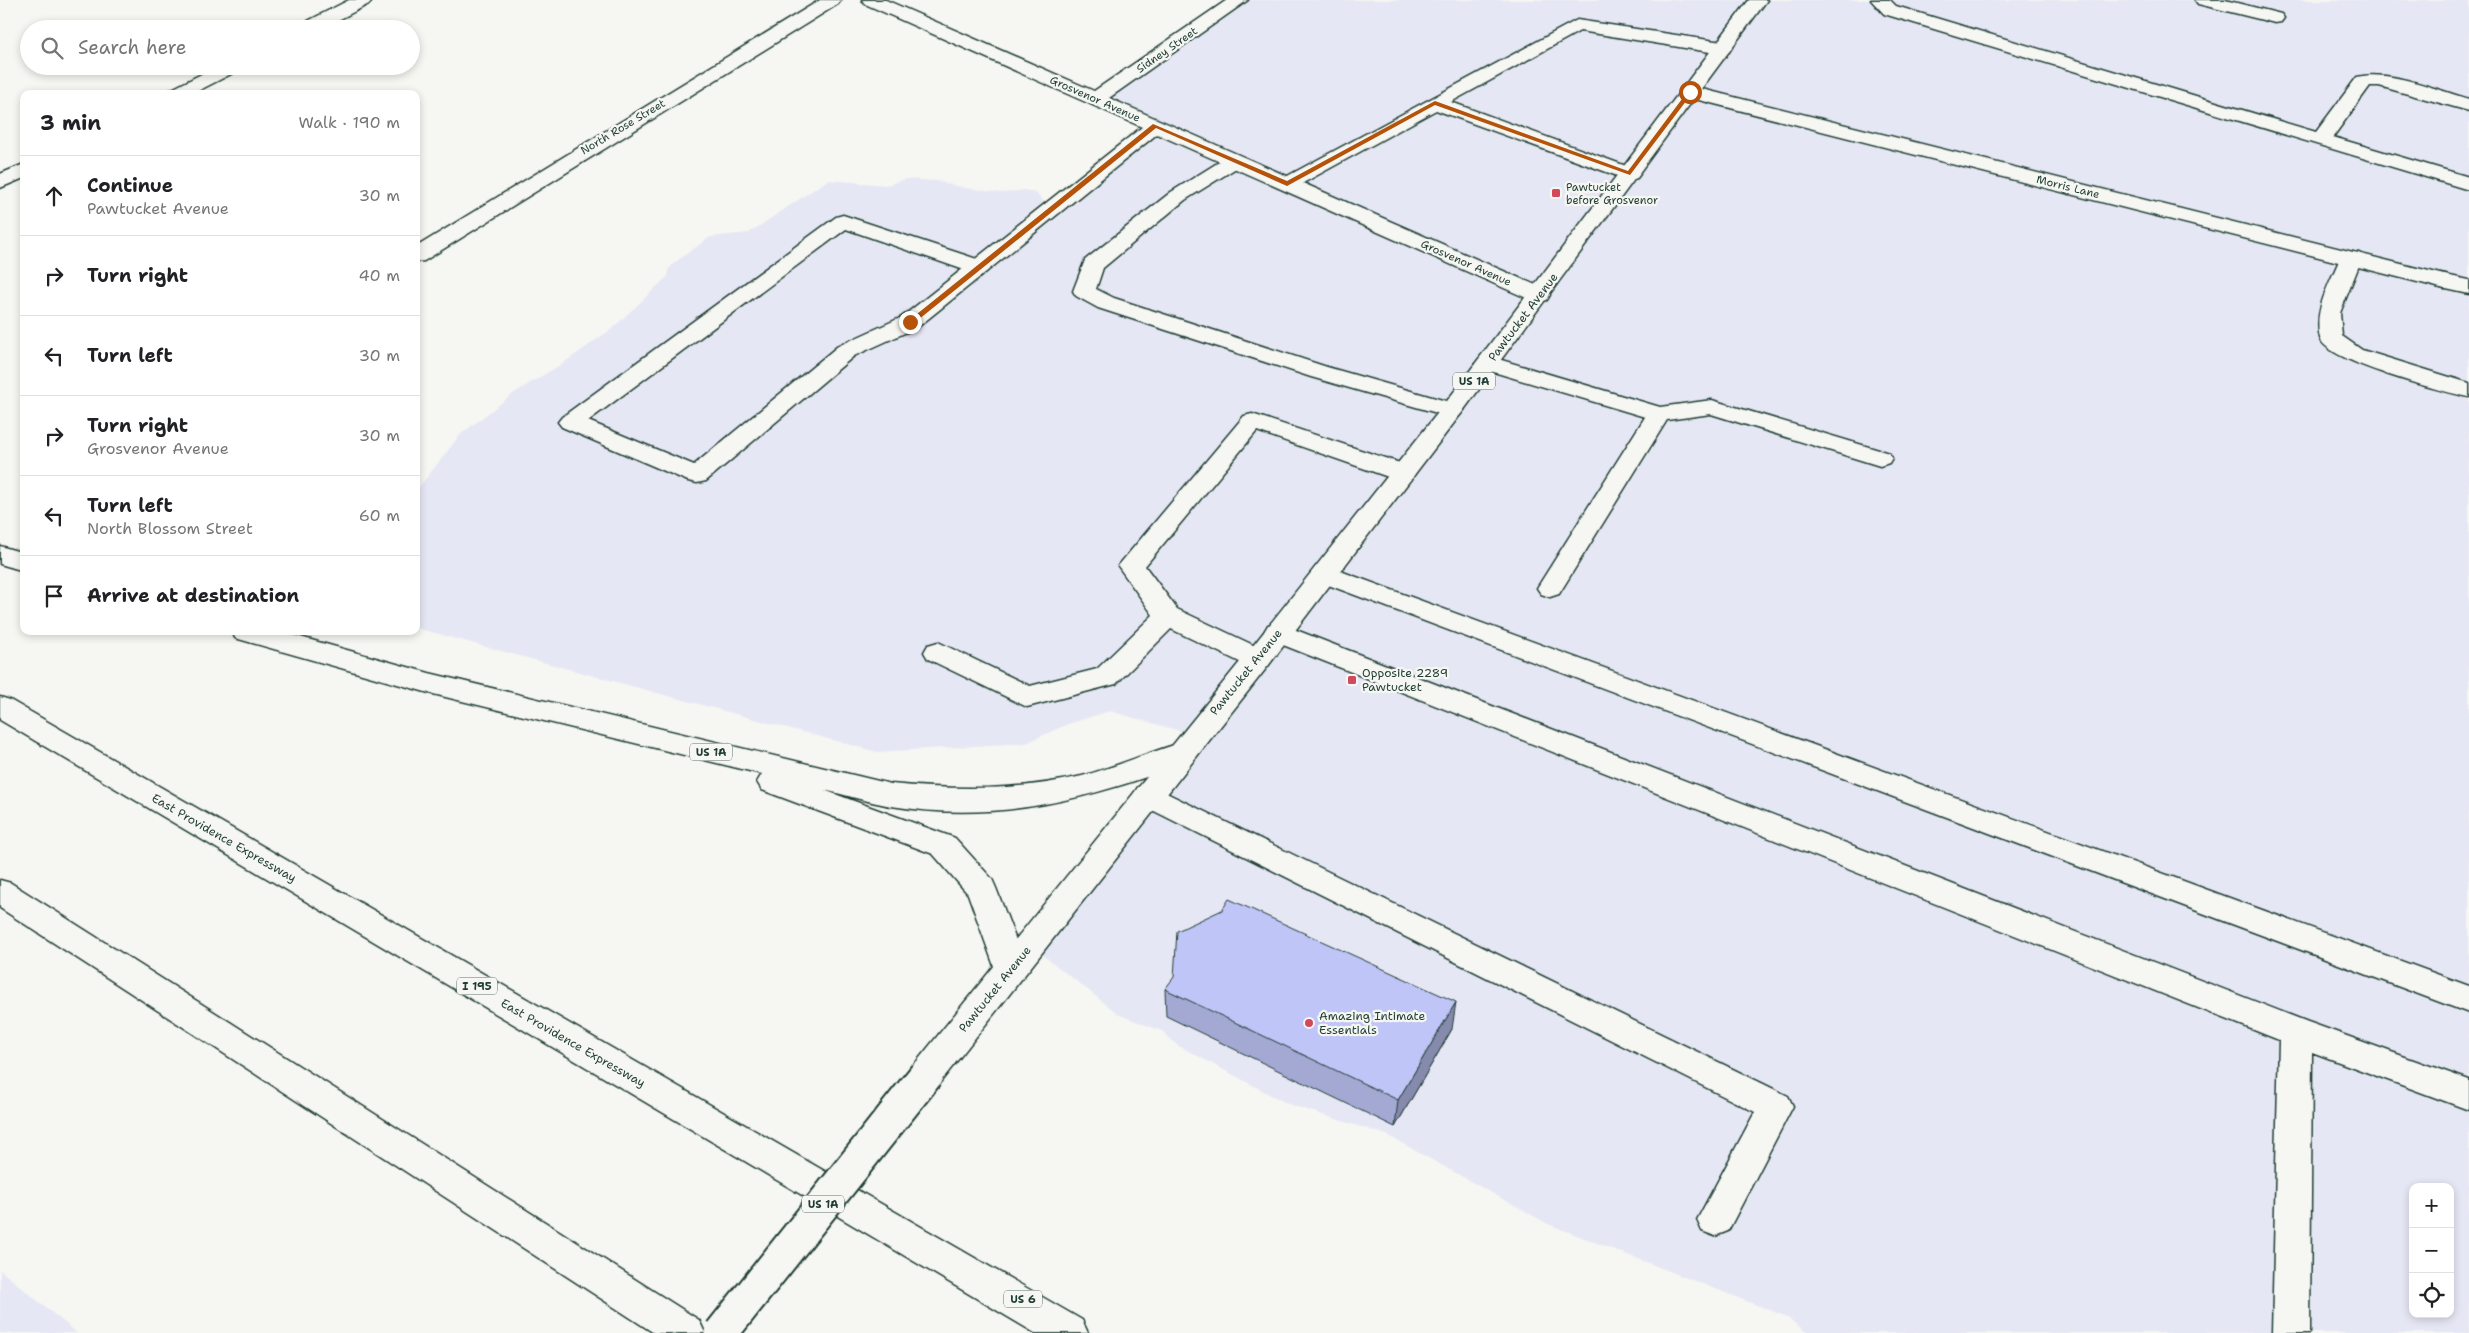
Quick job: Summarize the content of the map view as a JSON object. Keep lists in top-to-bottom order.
{
  "streets": {
    "main road": [
      "Sidney Street",
      "Grosvenor Avenue",
      "North Rose Street",
      "Morris Lane",
      "Pawtucket Avenue",
      "US 1A",
      "East Providence Expressway",
      "I 195",
      "US 6"
    ]
  },
  "crossings": [
    ["Sidney Street", "Grosvenor Avenue"],
    ["Grosvenor Avenue", "Pawtucket Avenue"],
    ["Morris Lane", "Pawtucket Avenue"],
    ["Pawtucket Avenue", "US 1A"],
    ["East Providence Expressway", "US 6"]
  ],
  "places": {
    "transit": ["Pawtucket before Grosvenor", "Opposite 2289 Pawtucket"],
    "other": ["Amazing Intimate Essentials"]
  },
  "page": {
    "search": "Search here",
    "heading": ["3 min", "Walk · 190 m"],
    "list": [
      ["Continue", "Pawtucket Avenue", "30 m"],
      ["Turn right", "40 m"],
      ["Turn left", "30 m"],
      ["Turn right", "Grosvenor Avenue", "30 m"],
      ["Turn left", "North Blossom Street", "60 m"],
      "Arrive at destination"
    ],
    "map_buttons": ["+", "−"]
  }
}
